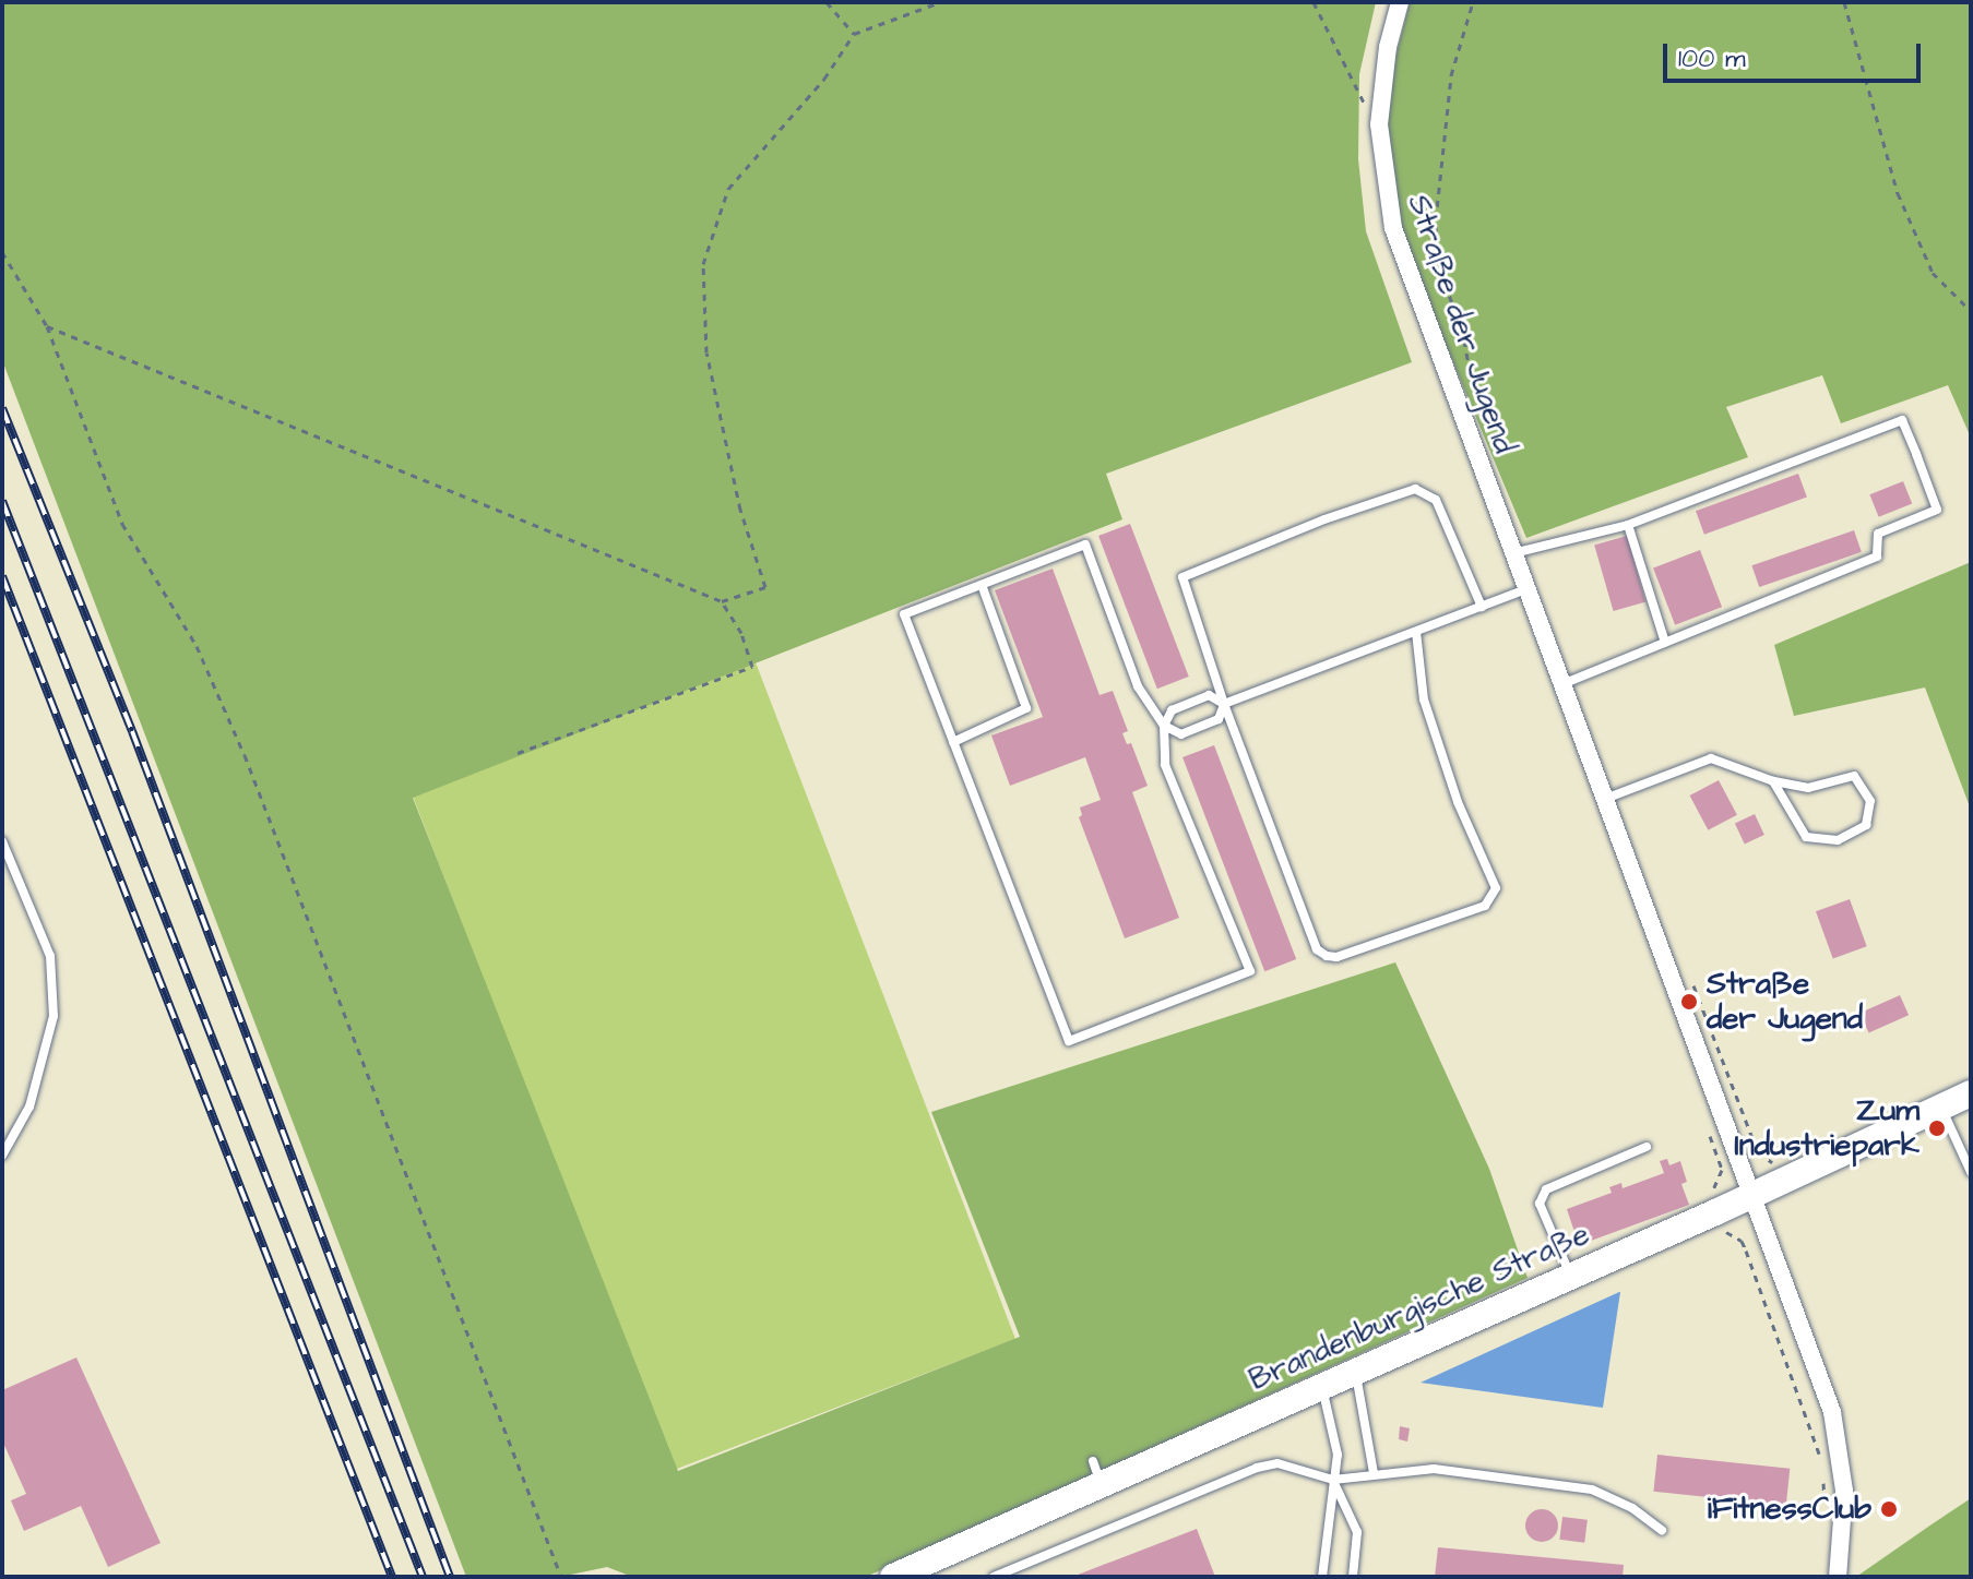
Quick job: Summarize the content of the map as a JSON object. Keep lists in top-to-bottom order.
{
  "streets": {
    "street": ["Straße der Jugend", "Brandenburgische Straße"]
  },
  "crossings": [
    ["Straße der Jugend", "Brandenburgische Straße"]
  ],
  "places": ["Straße der Jugend", "Zum Industriepark", "iFitnessClub"],
  "scale_bar": "100 m"
}
